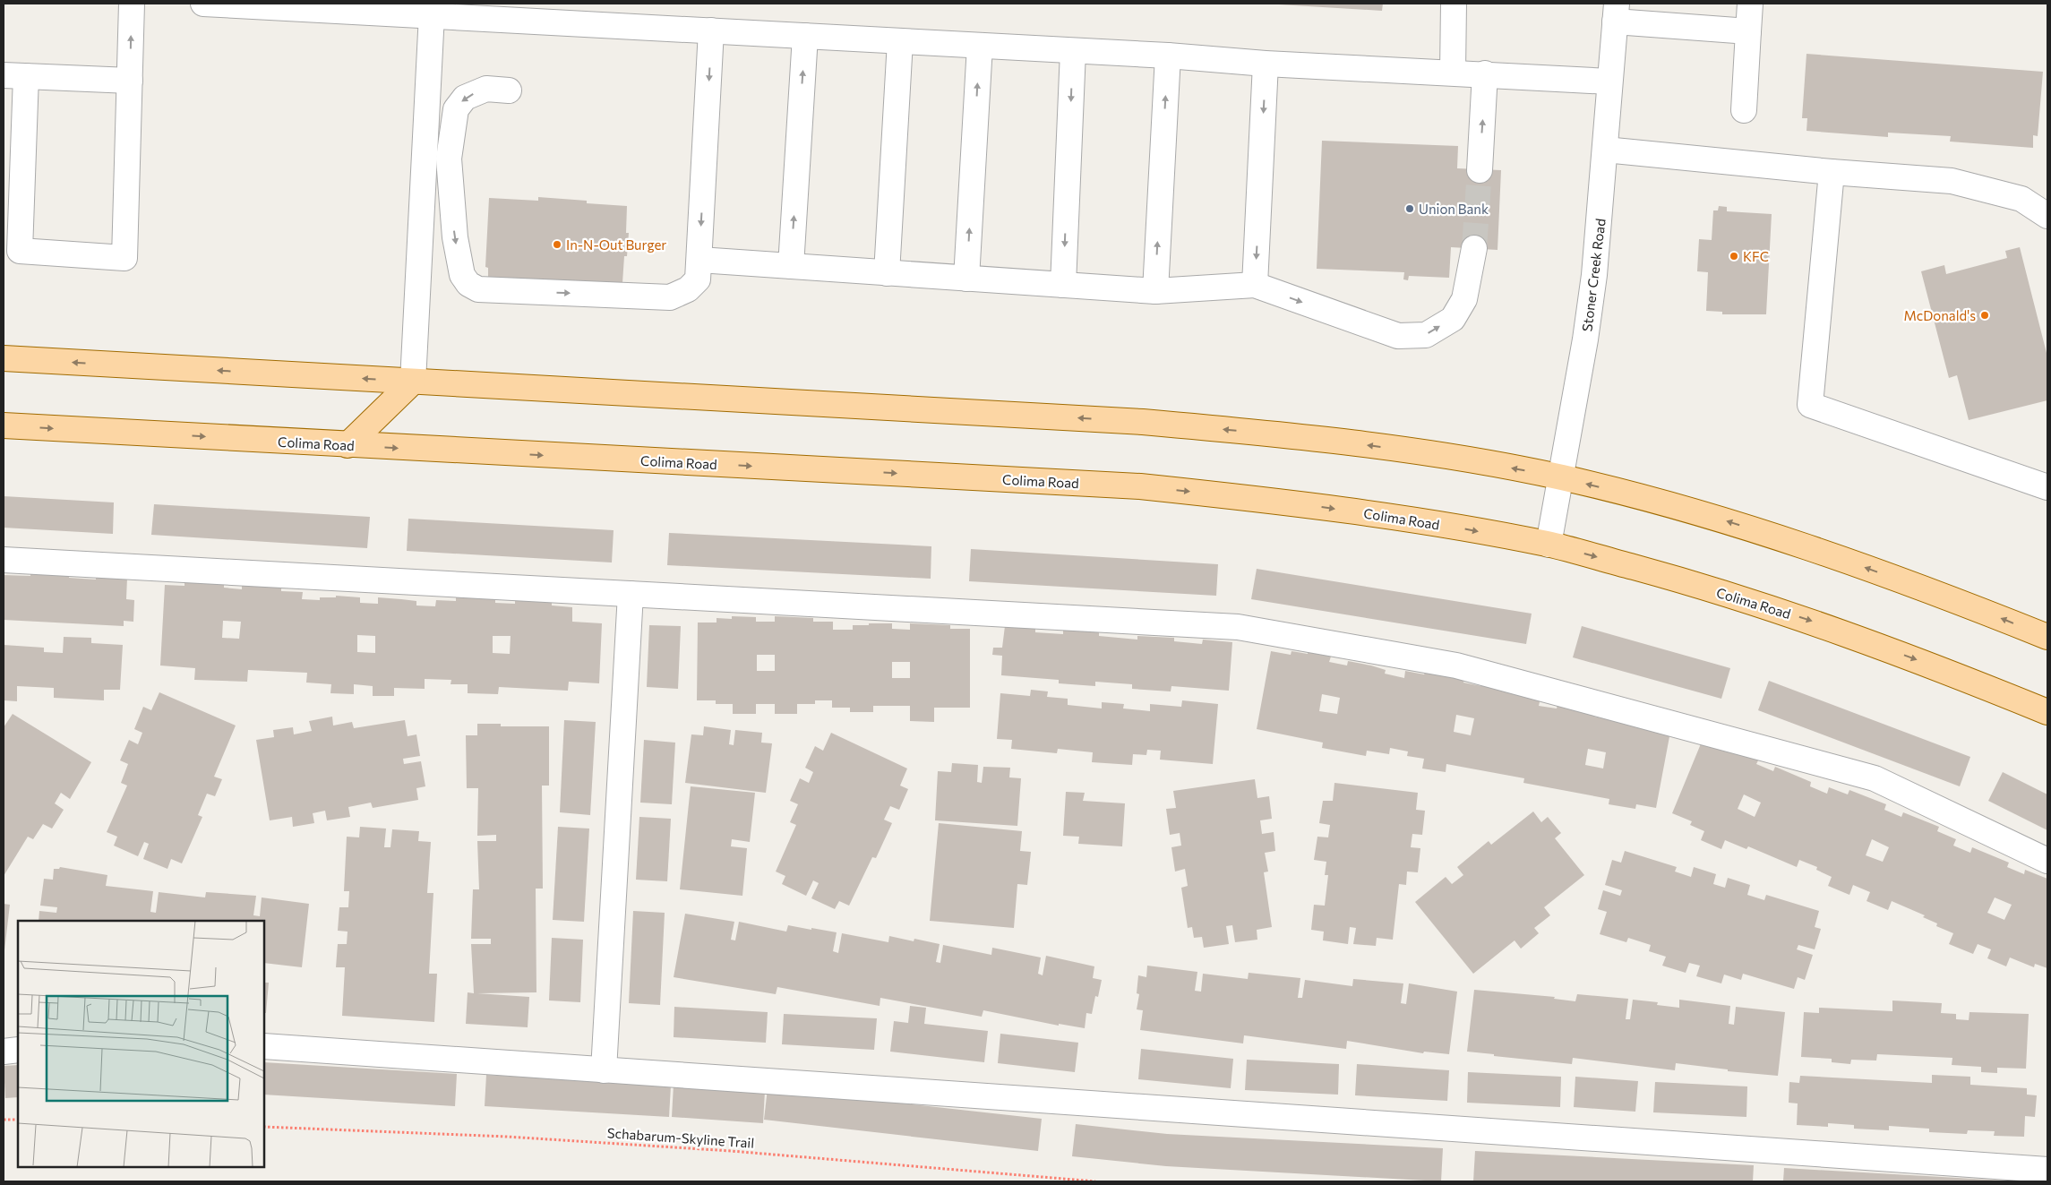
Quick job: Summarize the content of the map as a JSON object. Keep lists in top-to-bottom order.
{
  "streets": {
    "main road": ["Colima Road"],
    "street": ["Stoner Creek Road"],
    "path": ["Schabarum-Skyline Trail"]
  },
  "crossings": [
    ["Stoner Creek Road", "Colima Road"]
  ],
  "places": [
    "Union Bank",
    "In-N-Out Burger",
    "KFC",
    "McDonald's"
  ]
}
